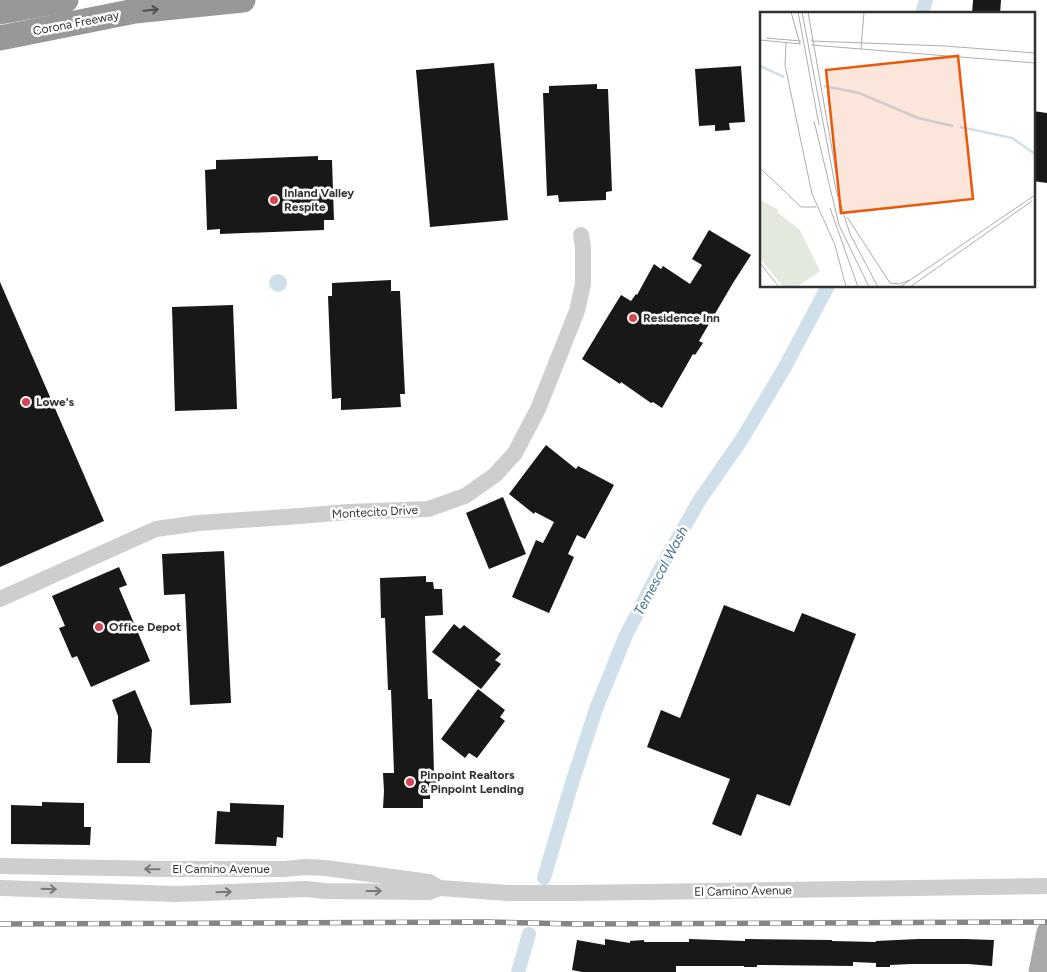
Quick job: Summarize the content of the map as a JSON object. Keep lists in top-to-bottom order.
{
  "streets": {
    "highway": ["Corona Freeway"],
    "street": ["Montecito Drive", "El Camino Avenue"]
  },
  "one_way": ["Corona Freeway"],
  "water": ["Temescal Wash"],
  "places": [
    "Inland Valley Respite",
    "Residence Inn",
    "Lowe's",
    "Office Depot",
    "Pinpoint Realtors & Pinpoint Lending"
  ]
}
